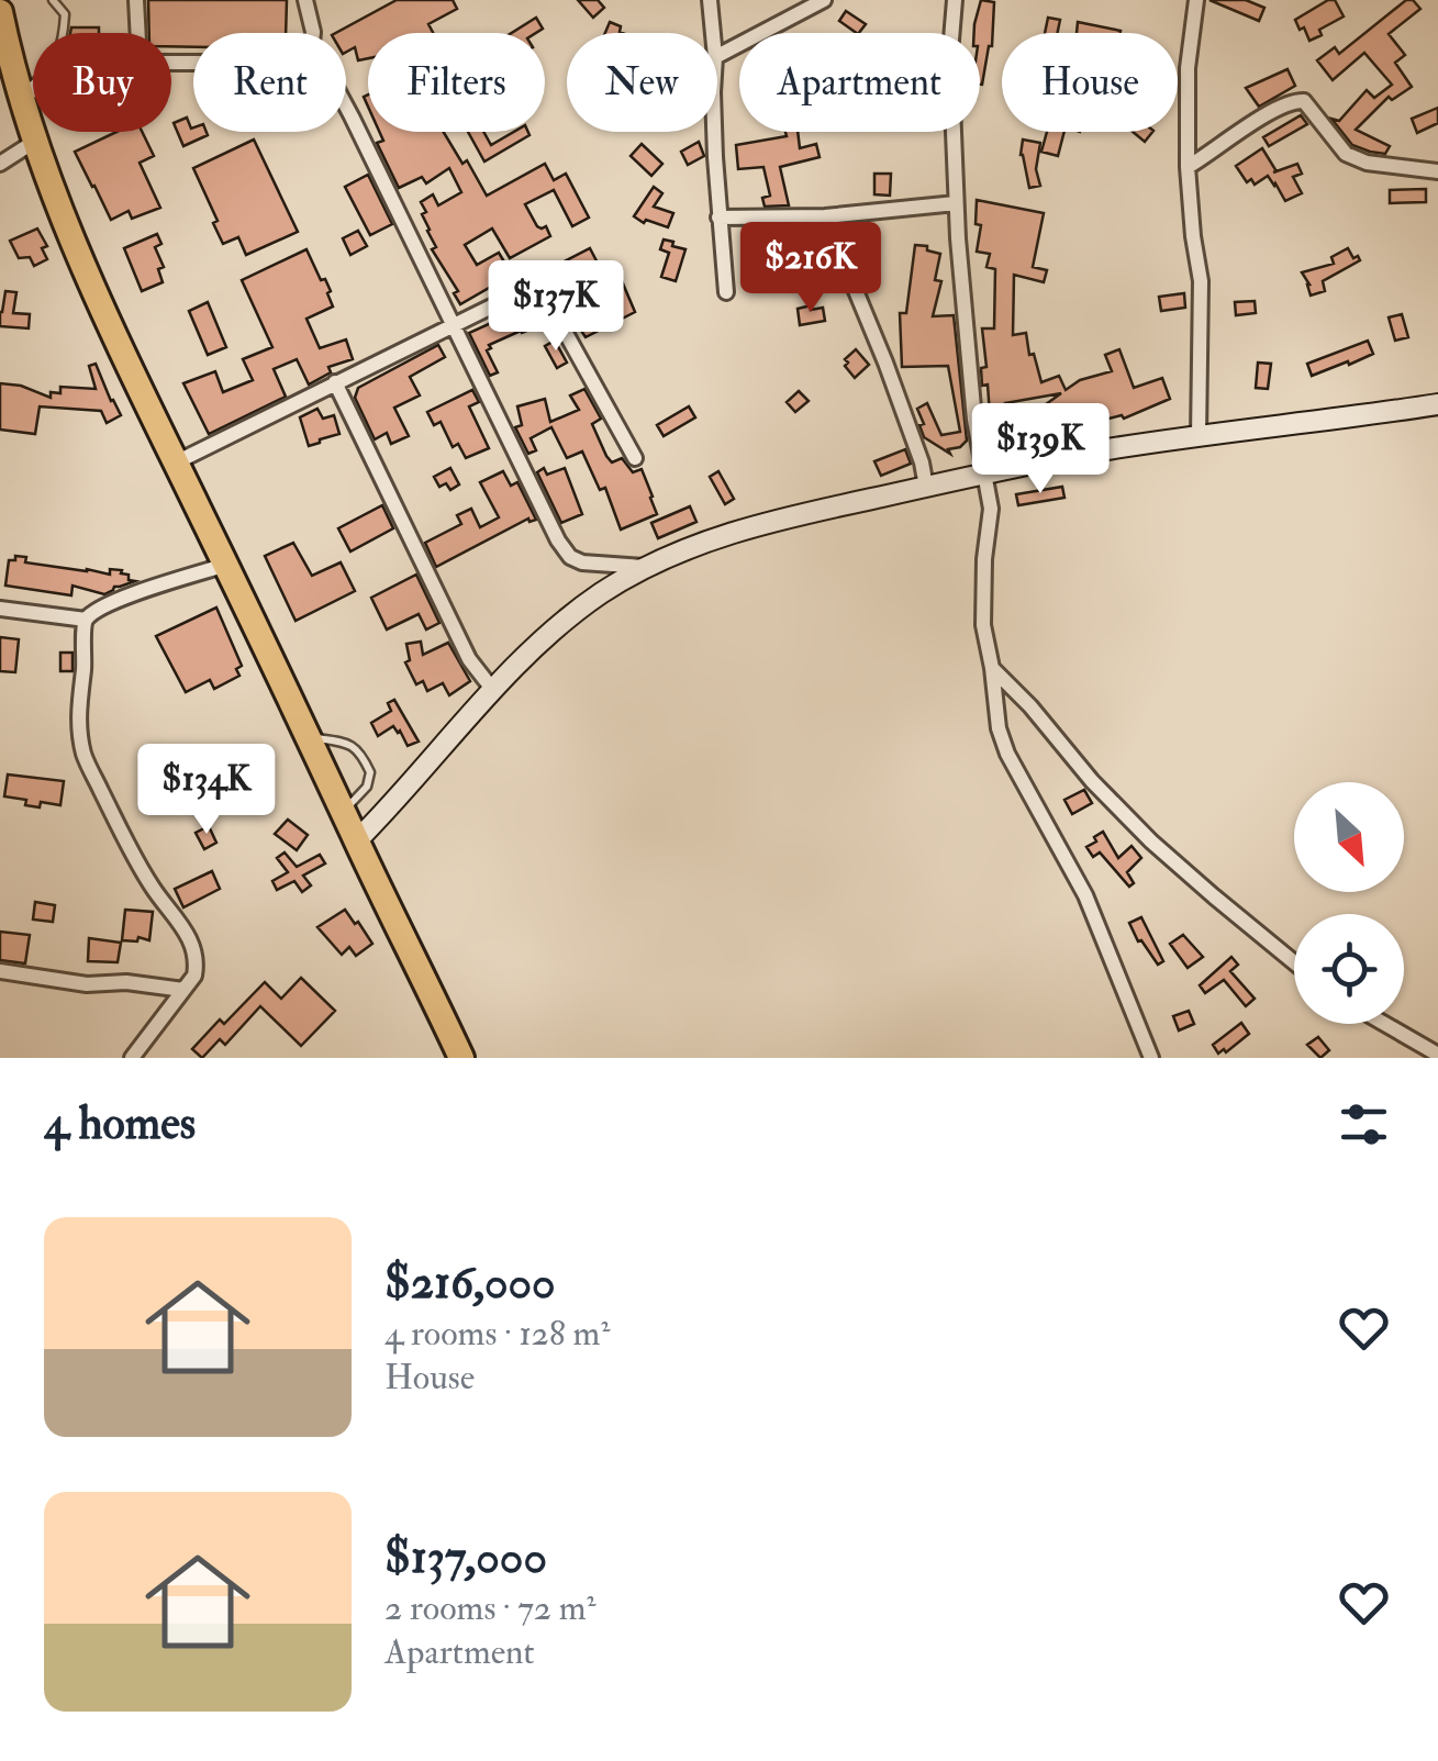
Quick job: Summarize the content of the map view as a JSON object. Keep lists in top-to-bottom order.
{
  "north": "bottom right",
  "page": {
    "chip": [
      "Buy",
      "Rent",
      "Filters",
      "New",
      "Apartment",
      "House"
    ],
    "price": [
      "$216K",
      "$137K",
      "$139K",
      "$134K"
    ],
    "heading": "4 homes",
    "list": [
      {
        "name": "$216,000",
        "note": "4 rooms · 128 m² · House"
      },
      {
        "name": "$137,000",
        "note": "2 rooms · 72 m² · Apartment"
      }
    ]
  }
}
